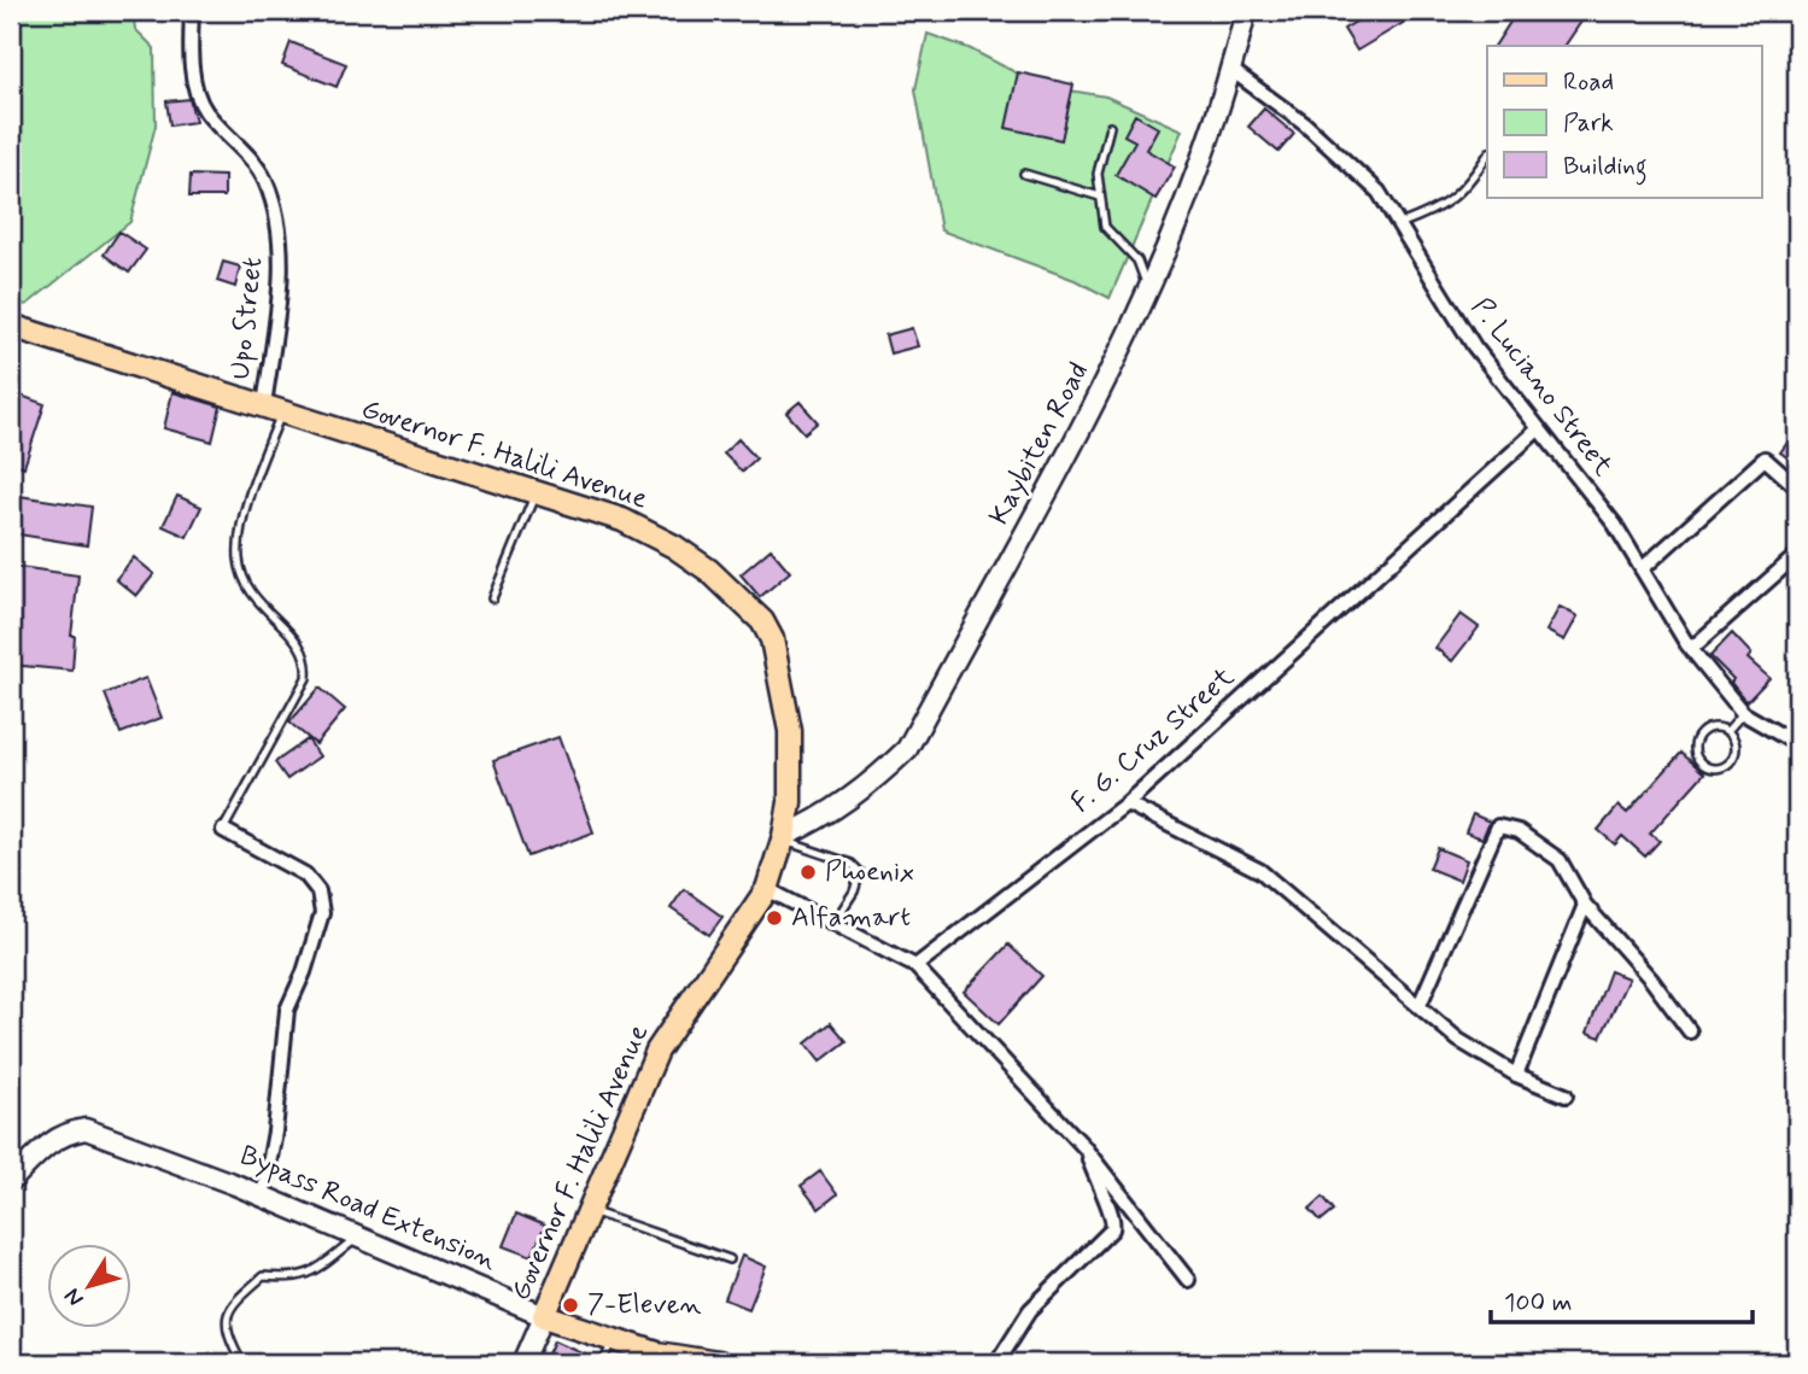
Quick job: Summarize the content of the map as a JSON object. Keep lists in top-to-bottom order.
{
  "streets": {
    "main road": ["Governor F. Halili Avenue", "Bypass Road Extension"],
    "street": [
      "Upo Street",
      "P. Luciano Street",
      "Kaybiten Road",
      "F. G. Cruz Street"
    ]
  },
  "crossings": [
    ["Upo Street", "Governor F. Halili Avenue"],
    ["P. Luciano Street", "Kaybiten Road"],
    ["P. Luciano Street", "F. G. Cruz Street"],
    ["Kaybiten Road", "Governor F. Halili Avenue"],
    ["Governor F. Halili Avenue", "Bypass Road Extension"]
  ],
  "places": ["Phoenix", "Alfamart", "7-Eleven"],
  "legend": ["Road", "Park", "Building"],
  "scale_bar": "100 m",
  "north": "bottom left"
}
